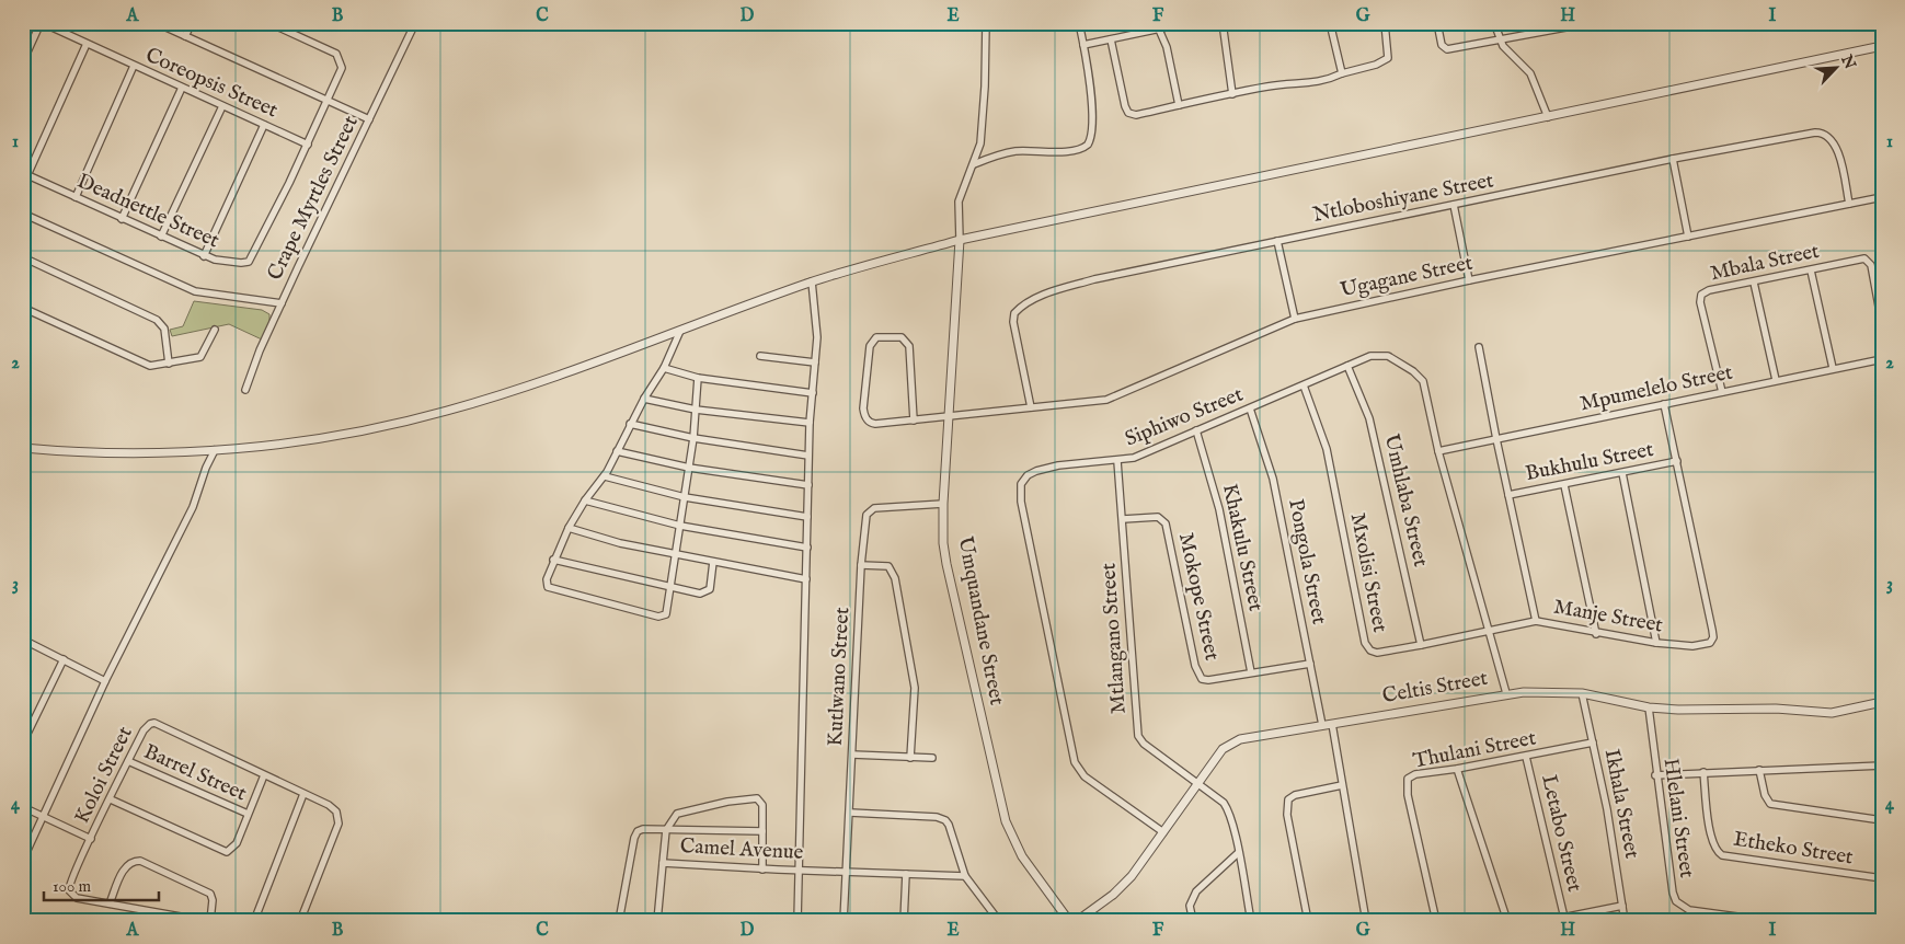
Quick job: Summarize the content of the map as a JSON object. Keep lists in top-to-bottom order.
{
  "streets": {
    "street": [
      "Coreopsis Street",
      "Crape Myrtles Street",
      "Ntloboshiyane Street",
      "Deadnettle Street",
      "Mbala Street",
      "Ugagane Street",
      "Mpumelelo Street",
      "Siphiwo Street",
      "Bukhulu Street",
      "Umhlaba Street",
      "Khakulu Street",
      "Pongola Street",
      "Mxolisi Street",
      "Mokope Street",
      "Manje Street",
      "Umquandane Street",
      "Mtlangano Street",
      "Kutlwano Street",
      "Celtis Street",
      "Thulani Street",
      "Barrel Street",
      "Koloi Street",
      "Ikhala Street",
      "Hlelani Street",
      "Letabo Street",
      "Etheko Street",
      "Camel Avenue"
    ]
  },
  "crossings": [
    ["Coreopsis Street", "Deadnettle Street"],
    ["Ntloboshiyane Street", "Ugagane Street"],
    ["Mbala Street", "Mpumelelo Street"],
    ["Ugagane Street", "Umquandane Street"],
    ["Mpumelelo Street", "Siphiwo Street"],
    ["Mpumelelo Street", "Manje Street"],
    ["Siphiwo Street", "Umhlaba Street"],
    ["Siphiwo Street", "Khakulu Street"],
    ["Siphiwo Street", "Pongola Street"],
    ["Siphiwo Street", "Mxolisi Street"],
    ["Siphiwo Street", "Mtlangano Street"],
    ["Siphiwo Street", "Celtis Street"],
    ["Bukhulu Street", "Manje Street"],
    ["Umhlaba Street", "Mxolisi Street"],
    ["Khakulu Street", "Mokope Street"],
    ["Pongola Street", "Mokope Street"],
    ["Pongola Street", "Celtis Street"],
    ["Mxolisi Street", "Manje Street"],
    ["Mokope Street", "Mtlangano Street"],
    ["Umquandane Street", "Kutlwano Street"],
    ["Mtlangano Street", "Celtis Street"],
    ["Kutlwano Street", "Camel Avenue"],
    ["Celtis Street", "Ikhala Street"],
    ["Celtis Street", "Hlelani Street"],
    ["Thulani Street", "Ikhala Street"],
    ["Thulani Street", "Letabo Street"],
    ["Barrel Street", "Koloi Street"]
  ],
  "scale_bar": "100 m",
  "north": "top right",
  "grid": {
    "columns": [
      "A",
      "B",
      "C",
      "D",
      "E",
      "F",
      "G",
      "H",
      "I"
    ],
    "rows": [
      "1",
      "2",
      "3",
      "4"
    ]
  }
}
